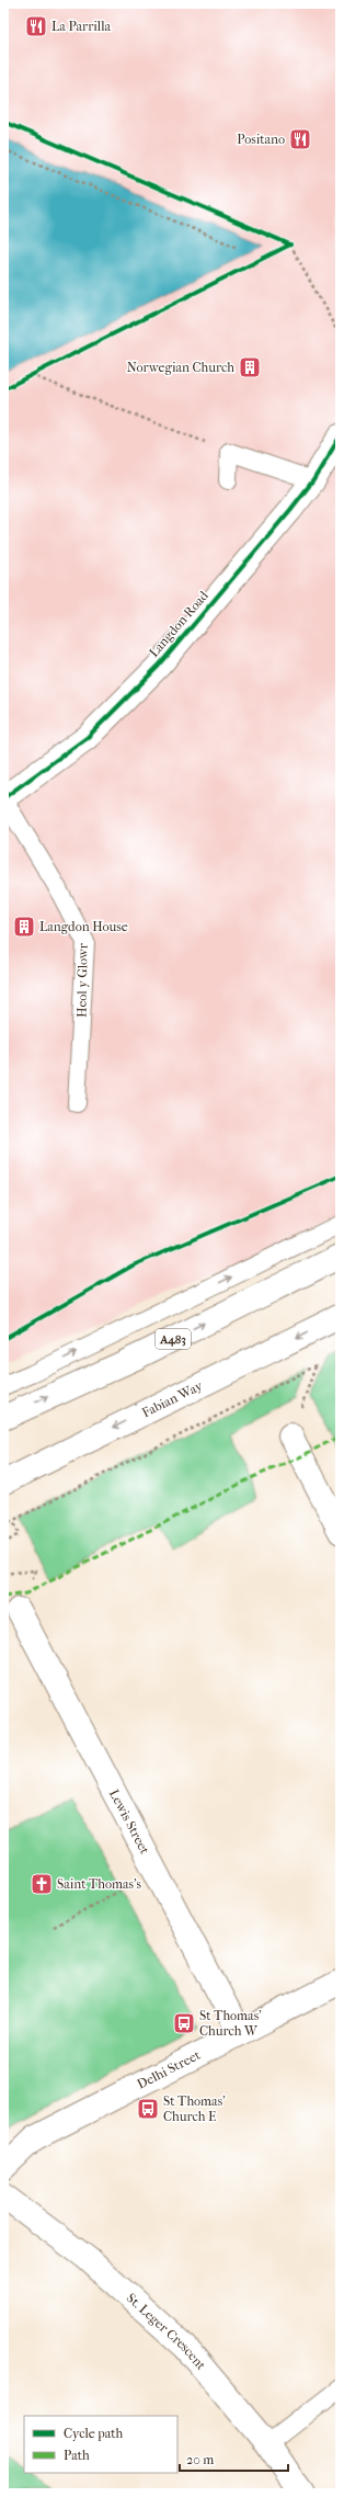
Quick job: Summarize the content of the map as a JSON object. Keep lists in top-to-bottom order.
{
  "streets": {
    "main road": [
      "Langdon Road",
      "A483",
      "Fabian Way",
      "Lewis Street",
      "Delhi Street",
      "St. Leger Crescent"
    ],
    "lane": ["Heol y Glowr"]
  },
  "crossings": [
    ["Langdon Road", "Heol y Glowr"],
    ["Lewis Street", "Delhi Street"]
  ],
  "places": {
    "restaurant": ["La Parrilla", "Positano"],
    "building": ["Norwegian Church", "Langdon House"],
    "church": ["Saint Thomas's"],
    "bus stop": ["St Thomas' Church W", "St Thomas' Church E"]
  },
  "legend": ["Cycle path", "Path"],
  "scale_bar": "20 m"
}
